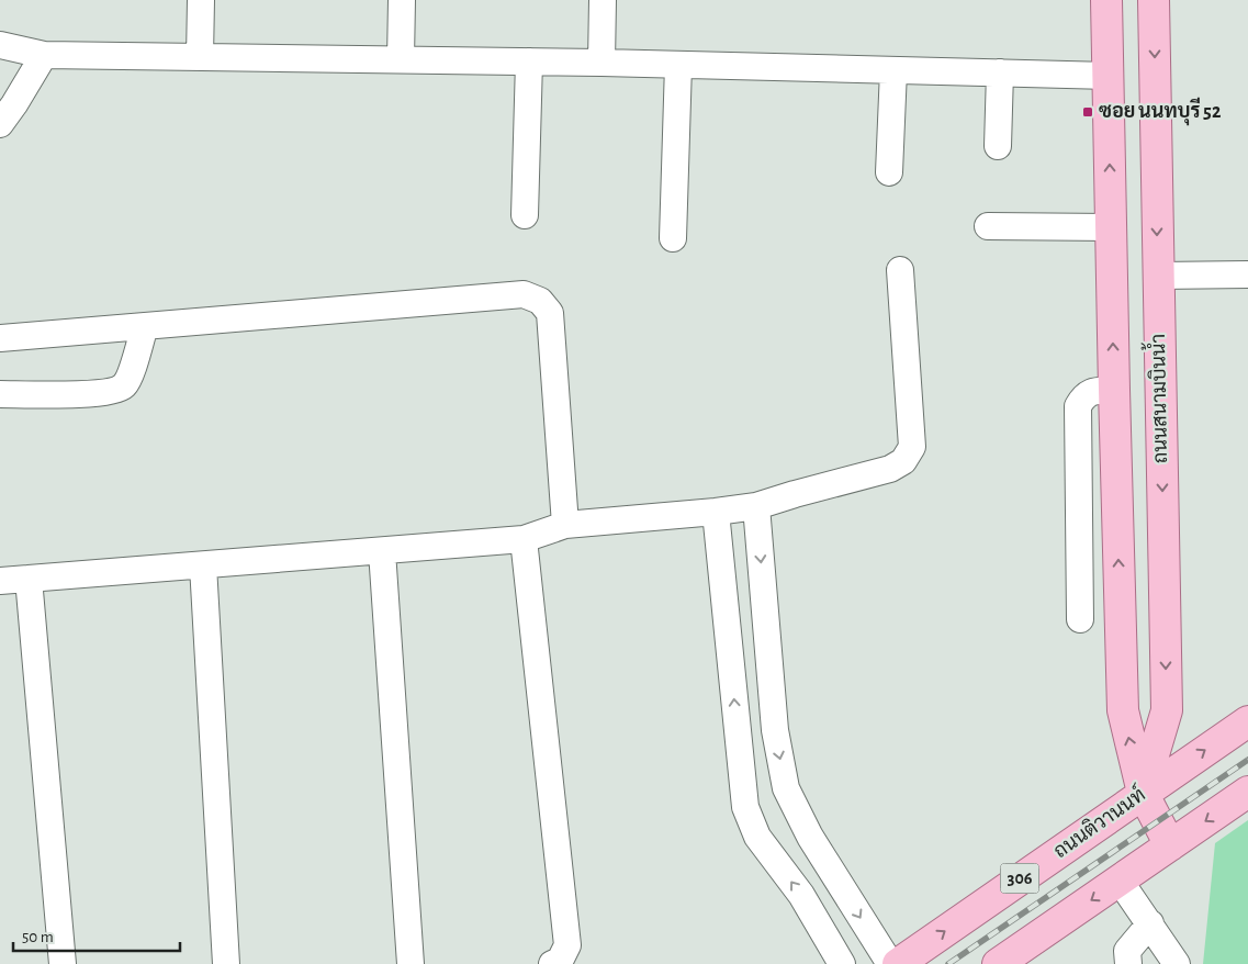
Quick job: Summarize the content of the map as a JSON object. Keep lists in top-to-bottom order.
{
  "streets": {
    "main road": ["ถนนสนามบินน้ำ", "ถนนติวานนท์", "306"]
  },
  "crossings": [
    ["ถนนสนามบินน้ำ", "ถนนติวานนท์"]
  ],
  "places": {
    "transit": ["ซอย นนทบุรี 52"]
  },
  "scale_bar": "50 m"
}
